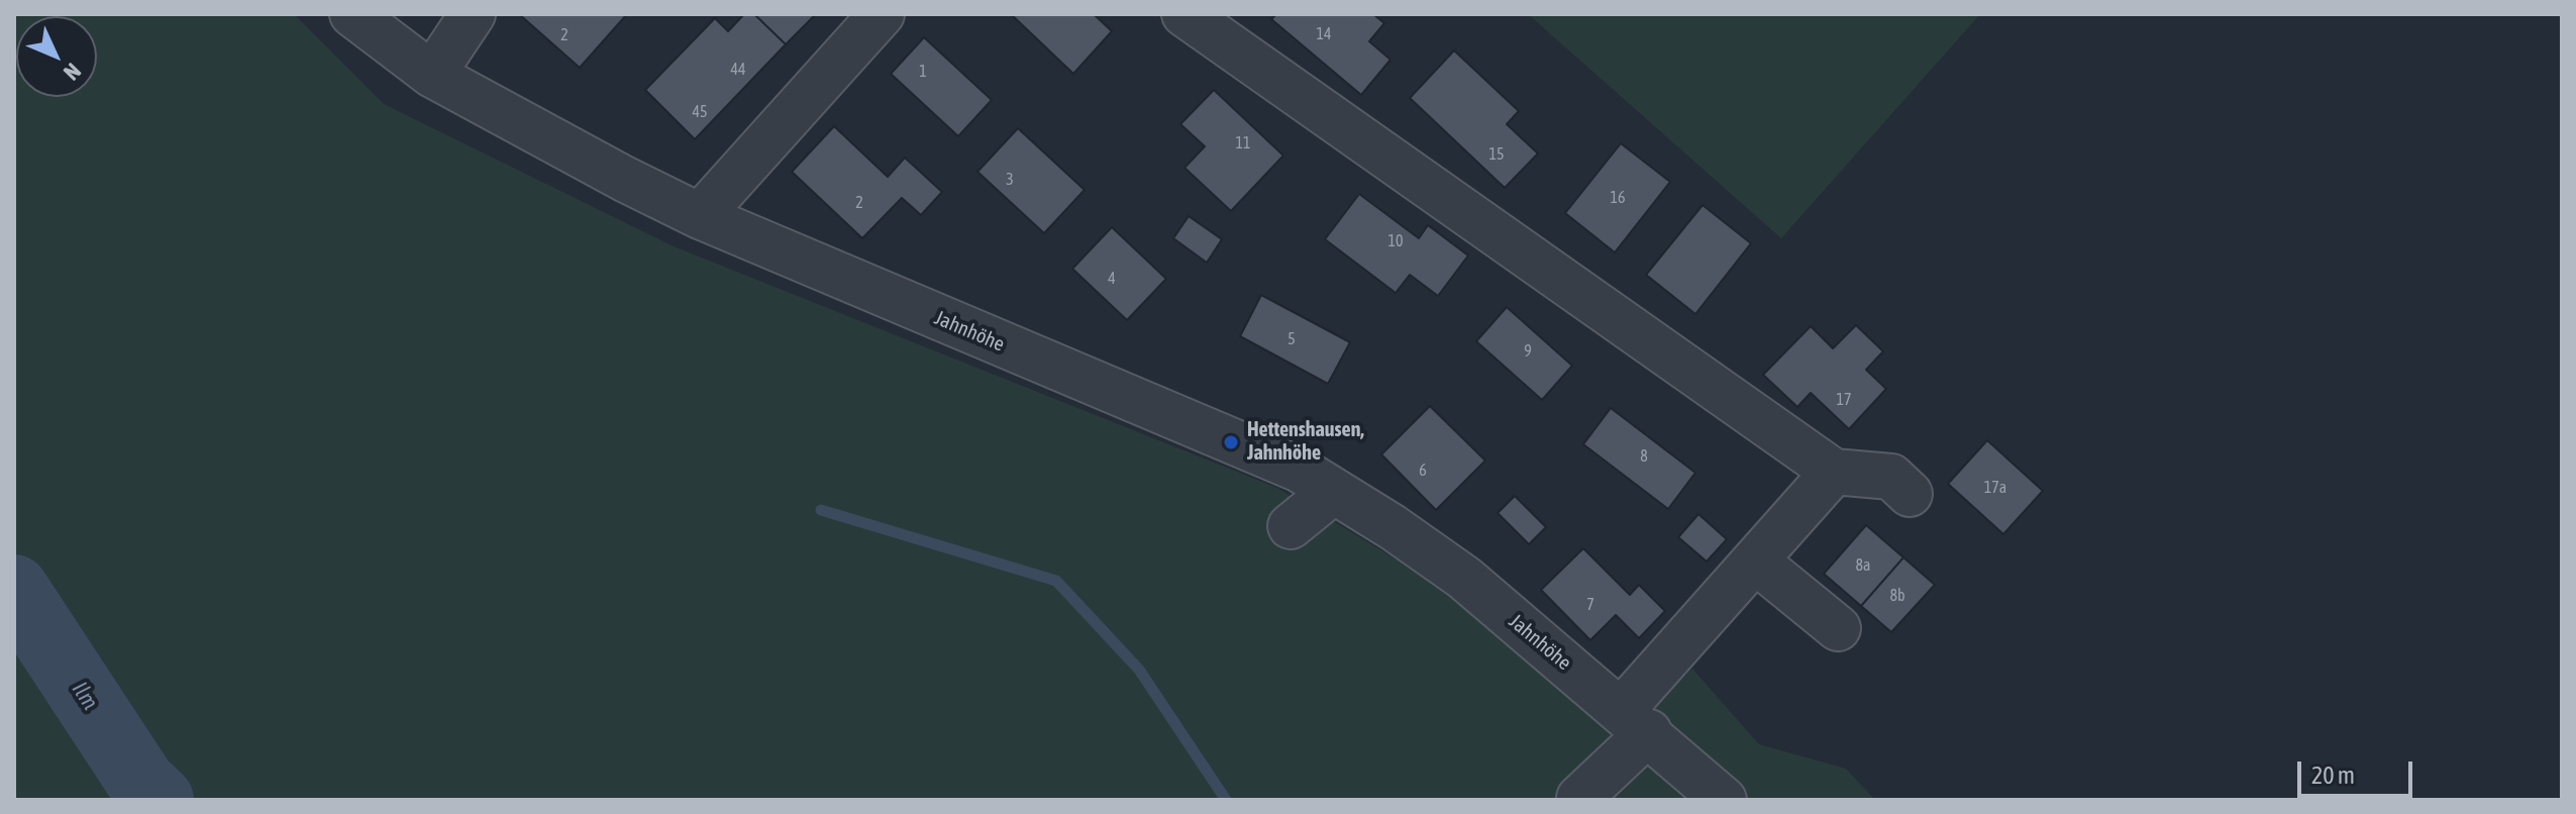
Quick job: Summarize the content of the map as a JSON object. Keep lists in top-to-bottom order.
{
  "streets": {
    "street": ["Jahnhöhe"]
  },
  "water": ["Ilm"],
  "places": ["Hettenshausen, Jahnhöhe"],
  "house_numbers": [
    "14",
    "2",
    "44",
    "1",
    "45",
    "11",
    "15",
    "3",
    "16",
    "2",
    "10",
    "4",
    "5",
    "9",
    "17",
    "8",
    "6",
    "17a",
    "8a",
    "8b",
    "7"
  ],
  "scale_bar": "20 m",
  "north": "bottom right"
}
